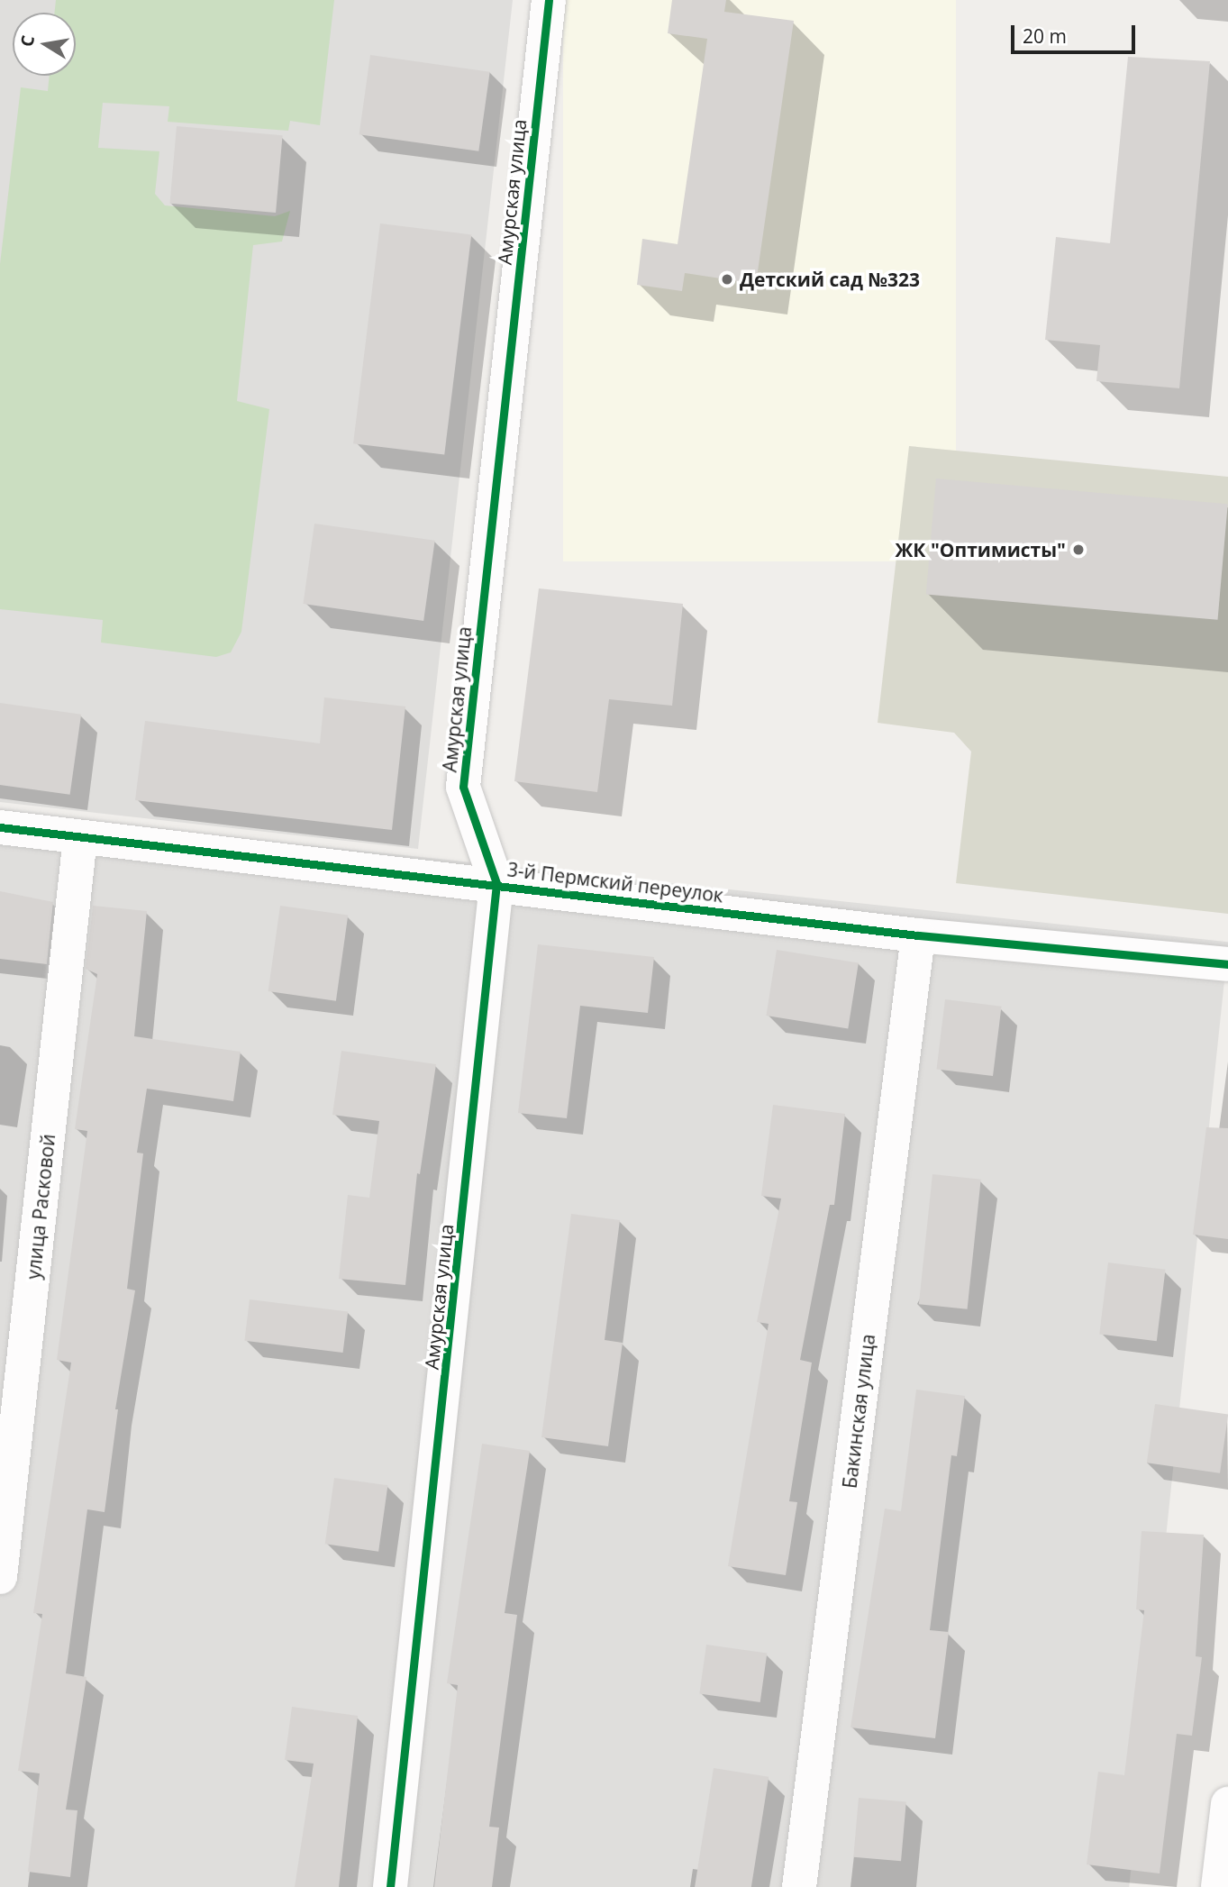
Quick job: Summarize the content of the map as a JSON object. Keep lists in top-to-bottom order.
{
  "streets": {
    "street": [
      "Амурская улица",
      "3-й Пермский переулок",
      "улица Расковой",
      "Бакинская улица"
    ]
  },
  "crossings": [
    ["Амурская улица", "3-й Пермский переулок"],
    ["3-й Пермский переулок", "улица Расковой"],
    ["3-й Пермский переулок", "Бакинская улица"]
  ],
  "places": ["Детский сад №323", "ЖК \"Оптимисты\""],
  "scale_bar": "20 m",
  "north": "left"
}
